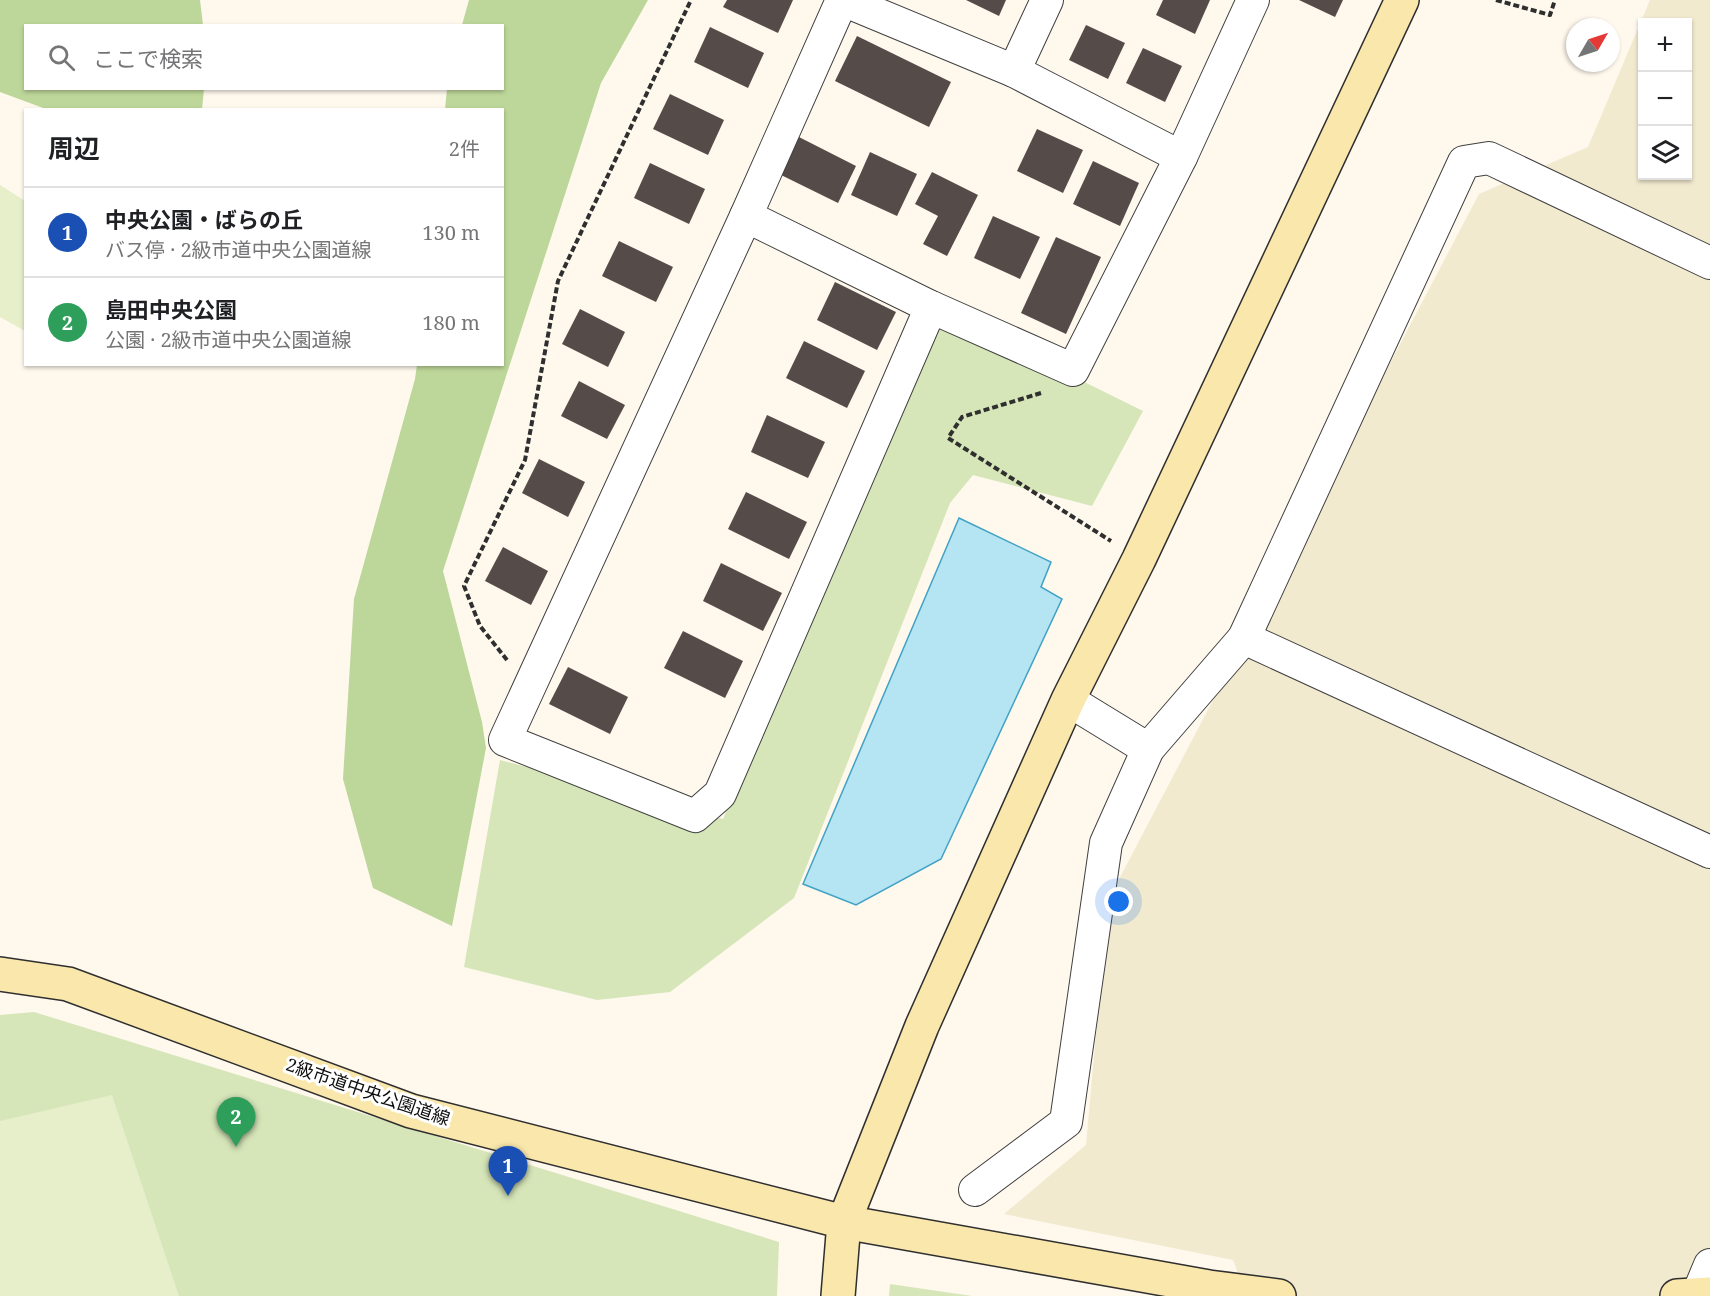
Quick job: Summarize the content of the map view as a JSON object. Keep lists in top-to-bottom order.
{
  "streets": {
    "street": ["2級市道中央公園道線"]
  },
  "north": "top right",
  "page": {
    "map_buttons": ["+", "−"],
    "search": "ここで検索",
    "heading": ["周辺", "2件"],
    "list": [
      {
        "mark": "1",
        "name": "中央公園・ばらの丘",
        "note": "バス停 · 2級市道中央公園道線",
        "value": "130 m"
      },
      {
        "mark": "2",
        "name": "島田中央公園",
        "note": "公園 · 2級市道中央公園道線",
        "value": "180 m"
      }
    ],
    "pins": ["2", "1"]
  }
}
